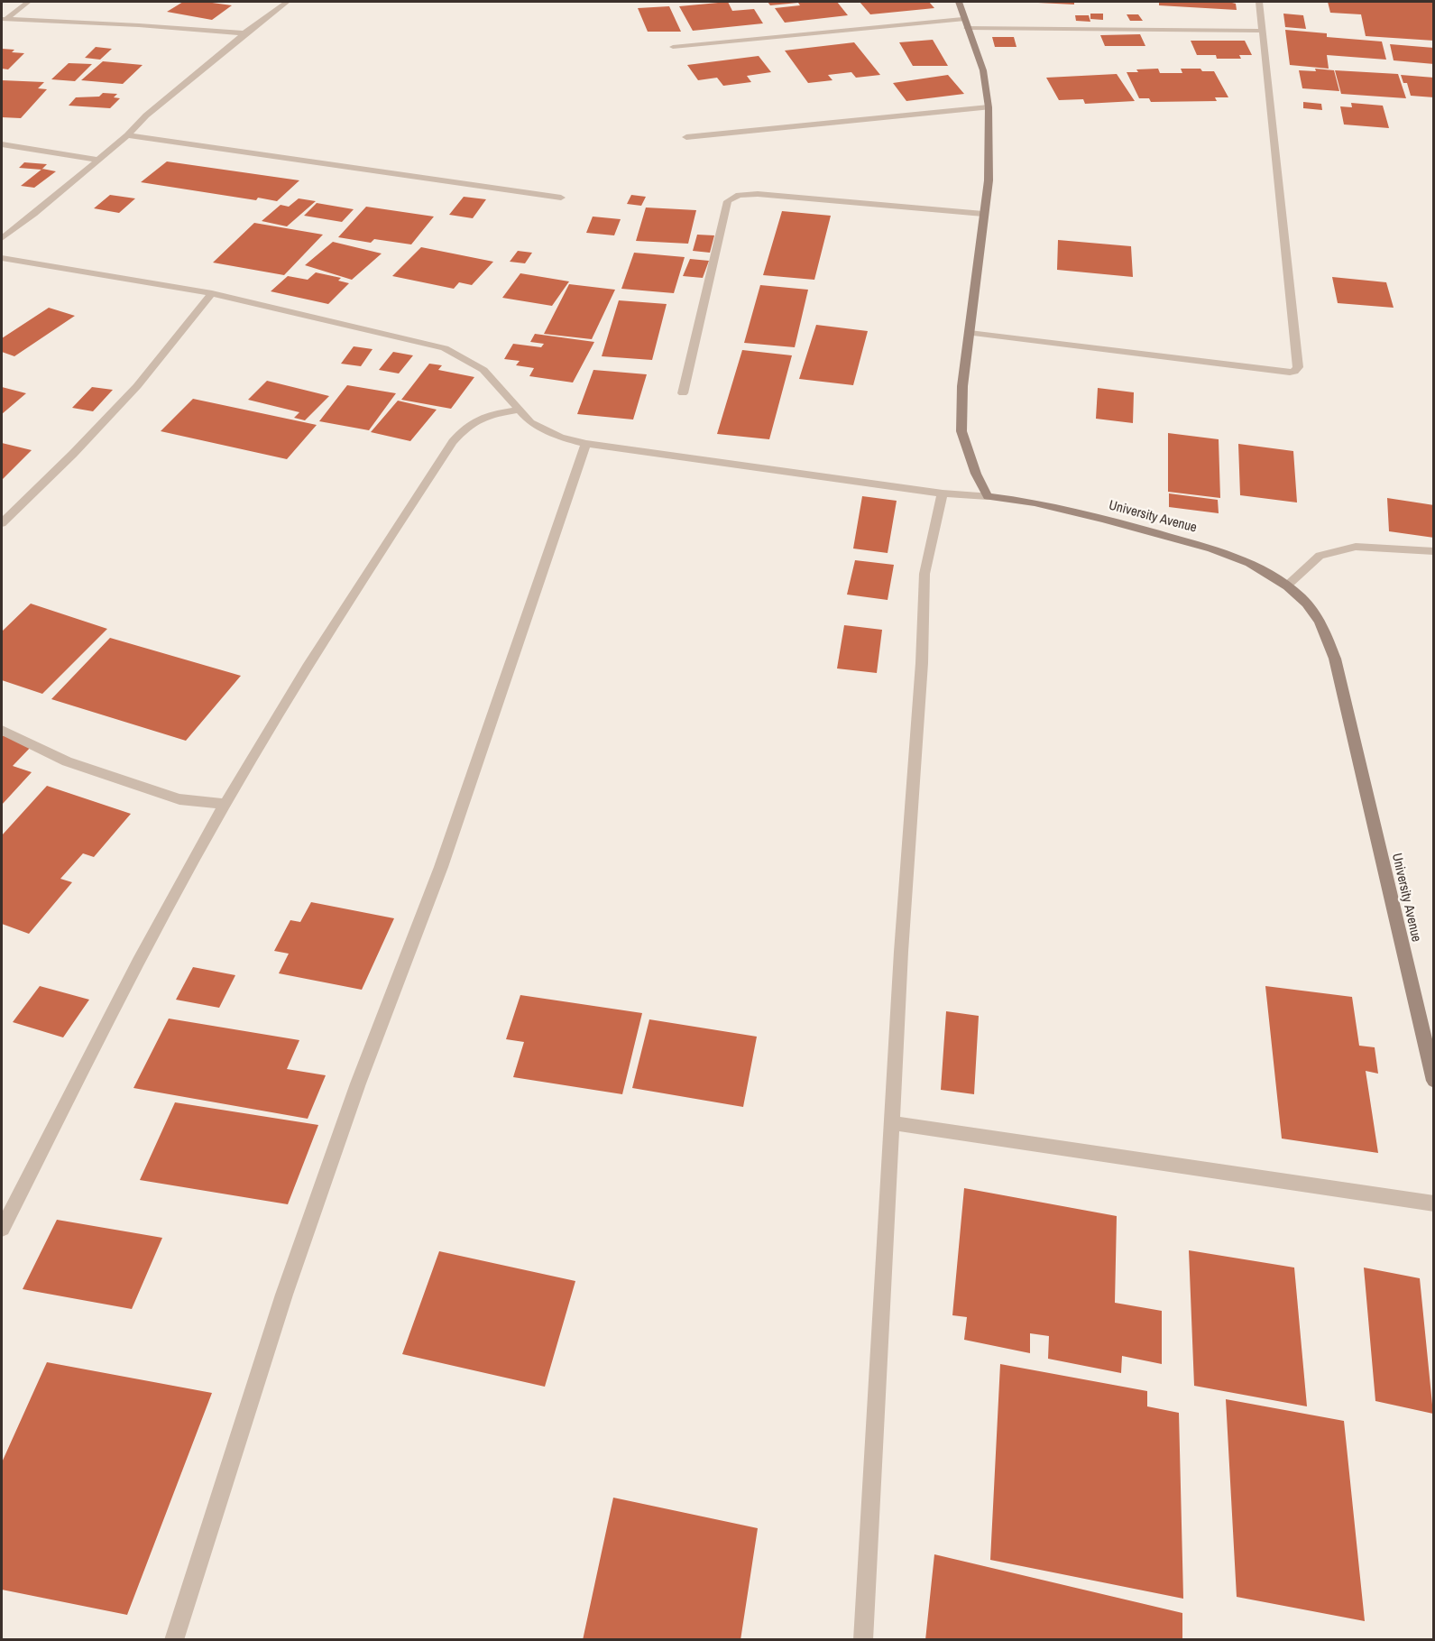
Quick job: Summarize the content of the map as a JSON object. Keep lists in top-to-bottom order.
{
  "streets": {
    "street": ["University Avenue"]
  }
}
